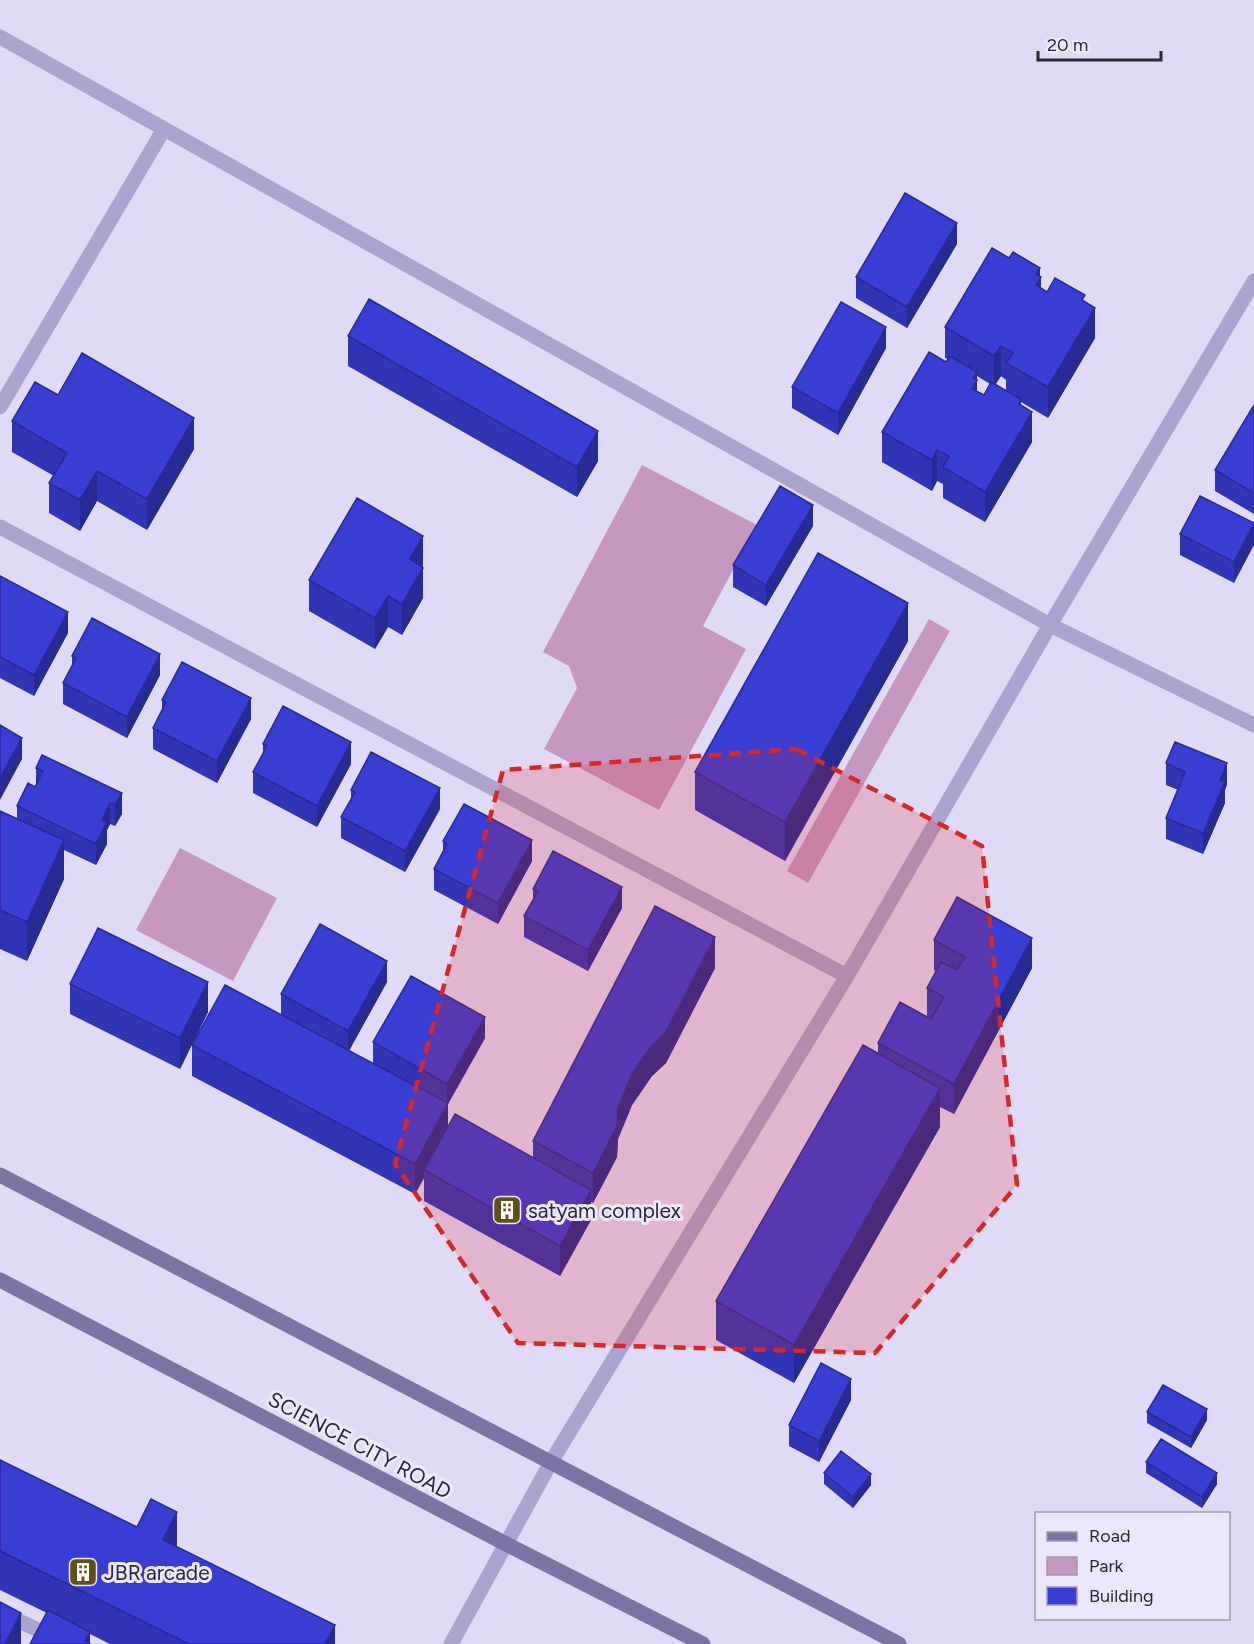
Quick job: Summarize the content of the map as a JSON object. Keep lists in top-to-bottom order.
{
  "streets": {
    "main road": ["SCIENCE CITY ROAD"]
  },
  "places": {
    "building": ["satyam complex", "JBR arcade"]
  },
  "legend": ["Road", "Park", "Building"],
  "scale_bar": "20 m"
}
